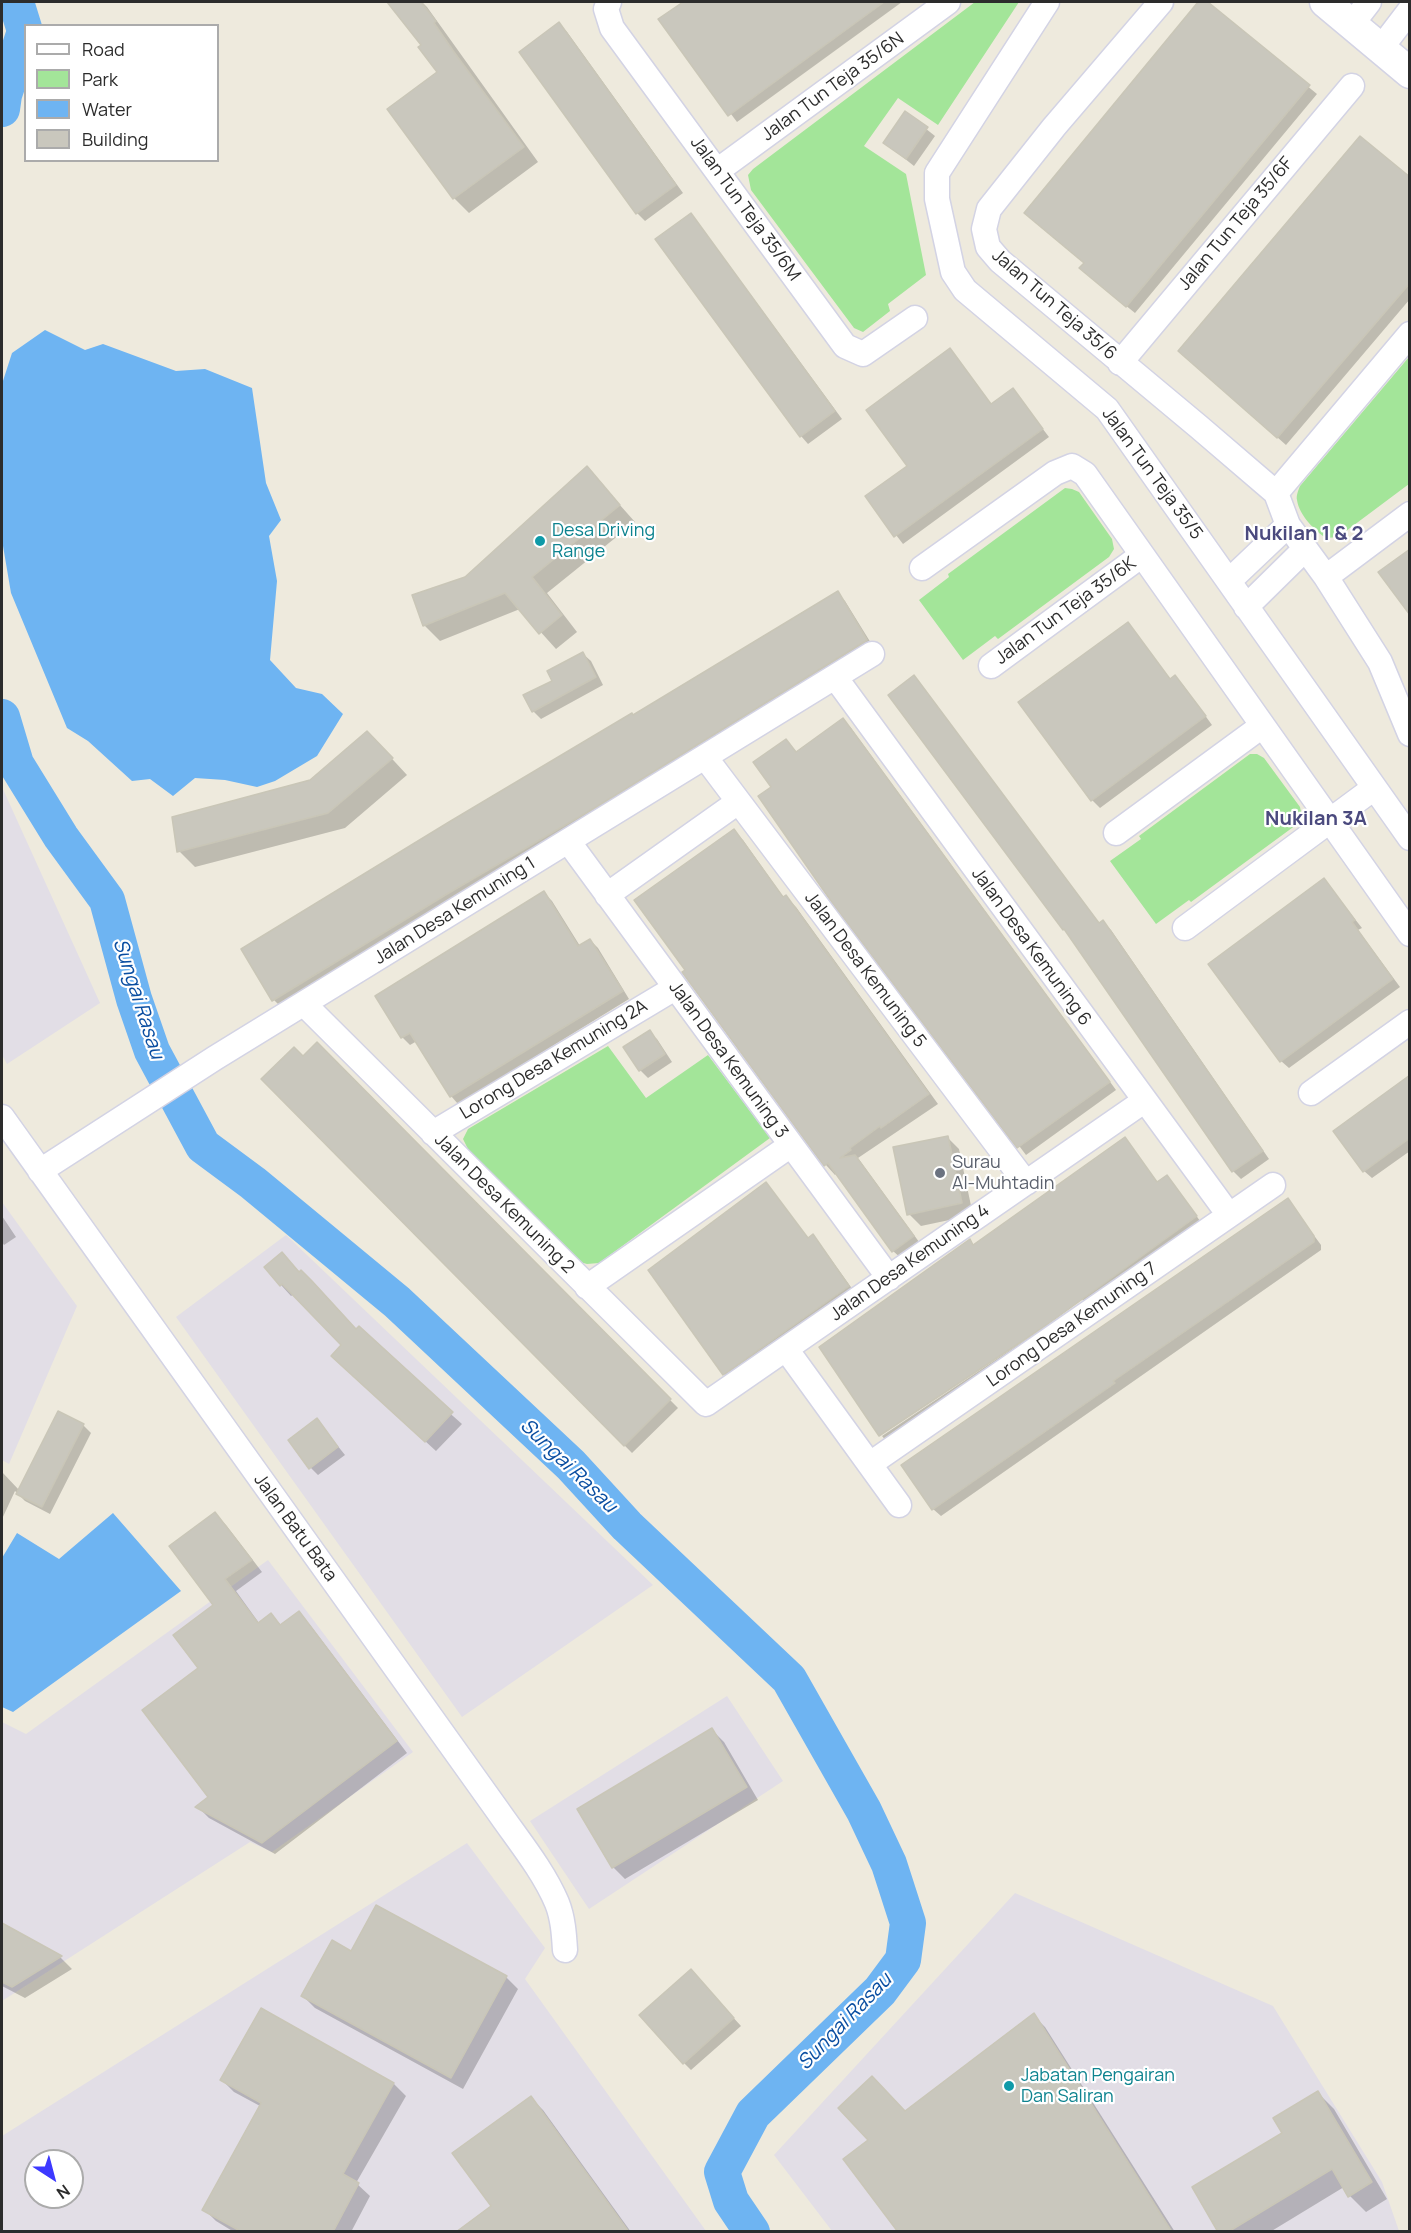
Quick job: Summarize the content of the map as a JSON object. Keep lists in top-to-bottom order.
{
  "streets": {
    "street": [
      "Jalan Tun Teja 35/6N",
      "Jalan Tun Teja 35/6M",
      "Jalan Tun Teja 35/6F",
      "Jalan Tun Teja 35/6",
      "Jalan Tun Teja 35/5",
      "Jalan Tun Teja 35/6K",
      "Jalan Desa Kemuning 1",
      "Jalan Desa Kemuning 6",
      "Jalan Desa Kemuning 5",
      "Lorong Desa Kemuning 2A",
      "Jalan Desa Kemuning 3",
      "Jalan Desa Kemuning 2",
      "Jalan Desa Kemuning 4",
      "Lorong Desa Kemuning 7",
      "Jalan Batu Bata"
    ]
  },
  "crossings": [
    ["Jalan Tun Teja 35/6N", "Jalan Tun Teja 35/6M"],
    ["Jalan Tun Teja 35/6F", "Jalan Tun Teja 35/6"],
    ["Jalan Desa Kemuning 1", "Jalan Desa Kemuning 6"],
    ["Jalan Desa Kemuning 1", "Jalan Desa Kemuning 5"],
    ["Jalan Desa Kemuning 1", "Jalan Desa Kemuning 3"],
    ["Jalan Desa Kemuning 1", "Jalan Desa Kemuning 2"],
    ["Jalan Desa Kemuning 1", "Jalan Batu Bata"],
    ["Jalan Desa Kemuning 6", "Jalan Desa Kemuning 4"],
    ["Jalan Desa Kemuning 6", "Lorong Desa Kemuning 7"],
    ["Jalan Desa Kemuning 5", "Jalan Desa Kemuning 4"],
    ["Lorong Desa Kemuning 2A", "Jalan Desa Kemuning 3"],
    ["Lorong Desa Kemuning 2A", "Jalan Desa Kemuning 2"],
    ["Jalan Desa Kemuning 3", "Jalan Desa Kemuning 4"],
    ["Jalan Desa Kemuning 2", "Jalan Desa Kemuning 4"]
  ],
  "districts": ["Nukilan 1 & 2", "Nukilan 3A"],
  "water": ["Sungai Rasau"],
  "places": ["Desa Driving Range", "Surau Al-Muhtadin", "Jabatan Pengairan Dan Saliran"],
  "legend": [
    "Road",
    "Park",
    "Water",
    "Building"
  ],
  "north": "bottom right"
}
